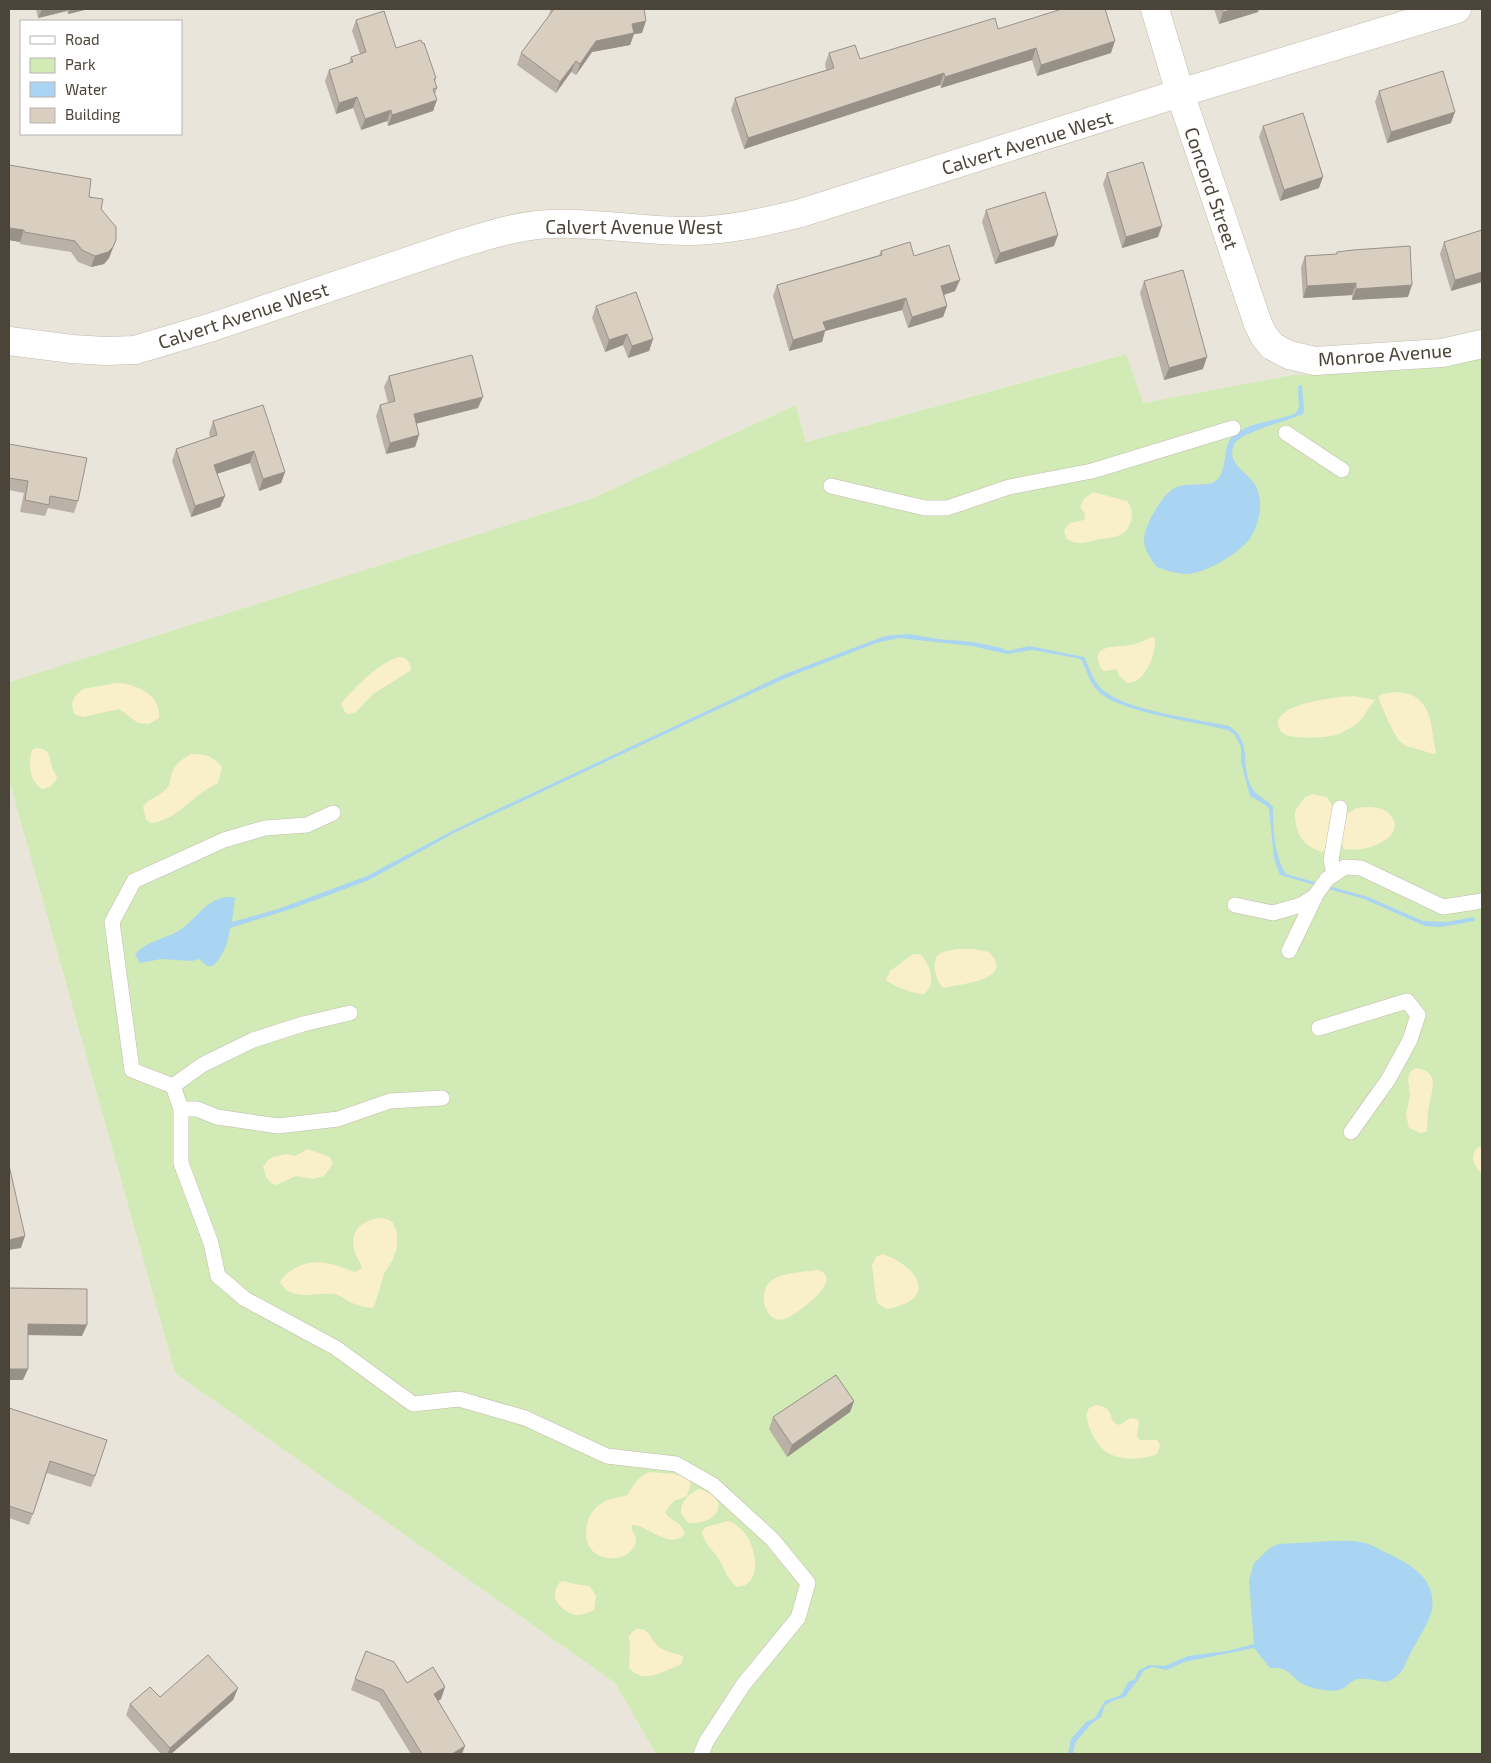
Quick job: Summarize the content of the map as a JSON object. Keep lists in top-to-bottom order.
{
  "streets": {
    "street": ["Calvert Avenue West", "Concord Street", "Monroe Avenue"]
  },
  "crossings": [
    ["Calvert Avenue West", "Concord Street"],
    ["Concord Street", "Monroe Avenue"]
  ],
  "legend": [
    "Road",
    "Park",
    "Water",
    "Building"
  ]
}
